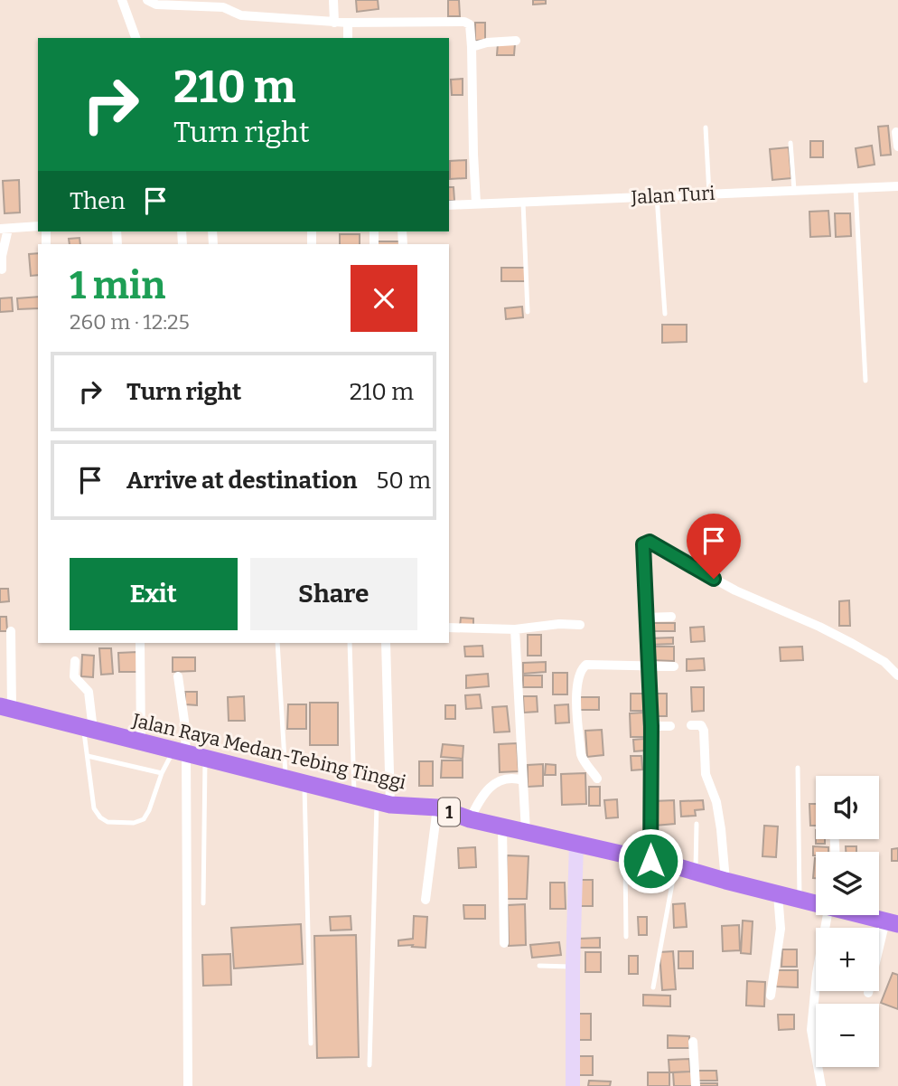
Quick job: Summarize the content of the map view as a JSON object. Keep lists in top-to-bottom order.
{
  "streets": {
    "highway": ["Jalan Raya Medan-Tebing Tinggi", "1"],
    "street": ["Jalan Turi"]
  },
  "page": {
    "turn": ["210 m", "Turn right"],
    "then": "Then",
    "heading": ["1 min", "260 m · 12:25"],
    "list": [
      {
        "name": "Turn right",
        "value": "210 m"
      },
      {
        "name": "Arrive at destination",
        "value": "50 m"
      }
    ],
    "buttons": ["Exit", "Share"],
    "map_buttons": ["+", "−"]
  }
}
